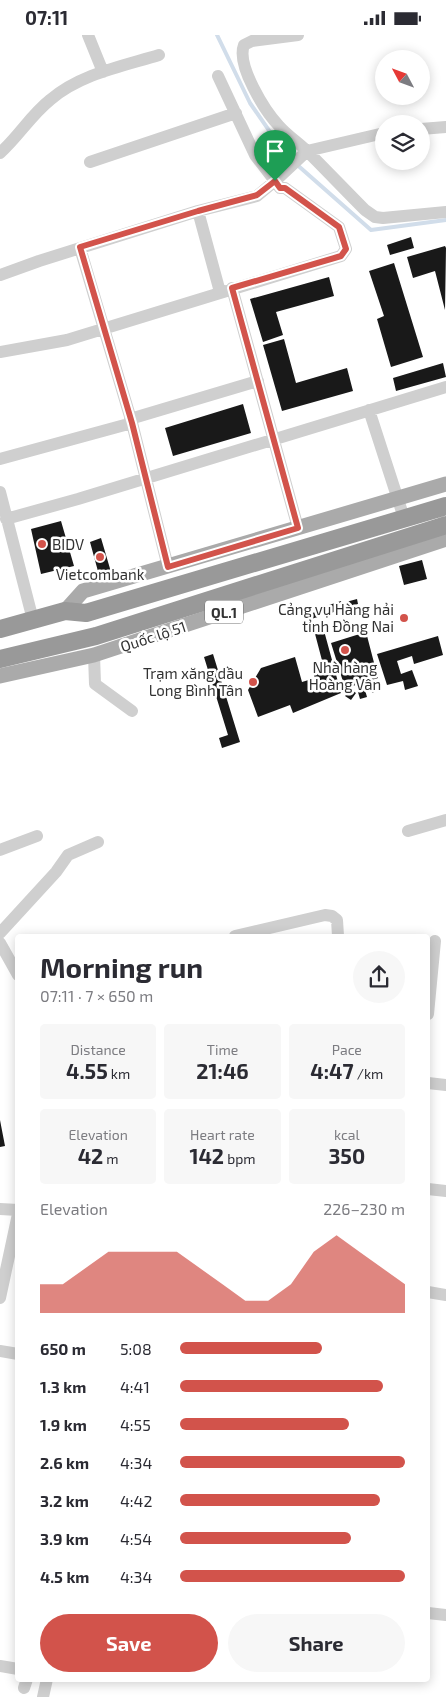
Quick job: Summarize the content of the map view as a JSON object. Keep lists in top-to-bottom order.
{
  "streets": {
    "highway": ["QL.1", "Quốc lộ 51"]
  },
  "places": [
    "BIDV",
    "Vietcombank",
    "Cảng vụ Hàng hải tỉnh Đồng Nai",
    "Nhà hàng Hoàng Vân",
    "Trạm xăng dầu Long Bình Tân"
  ],
  "north": "top left",
  "page": {
    "status": "07:11",
    "heading": ["Morning run", "07:11 · 7 × 650 m"],
    "stats": [
      ["Distance", "4.55 km"],
      ["Time", "21:46"],
      ["Pace", "4:47 /km"],
      ["Elevation", "42 m"],
      ["Heart rate", "142 bpm"],
      ["kcal", "350"]
    ],
    "chart": ["Elevation", "226–230 m"],
    "list": [
      {
        "name": "650 m",
        "note": "5:08"
      },
      {
        "name": "1.3 km",
        "note": "4:41"
      },
      {
        "name": "1.9 km",
        "note": "4:55"
      },
      {
        "name": "2.6 km",
        "note": "4:34"
      },
      {
        "name": "3.2 km",
        "note": "4:42"
      },
      {
        "name": "3.9 km",
        "note": "4:54"
      },
      {
        "name": "4.5 km",
        "note": "4:34"
      }
    ],
    "buttons": ["Save", "Share"]
  }
}
